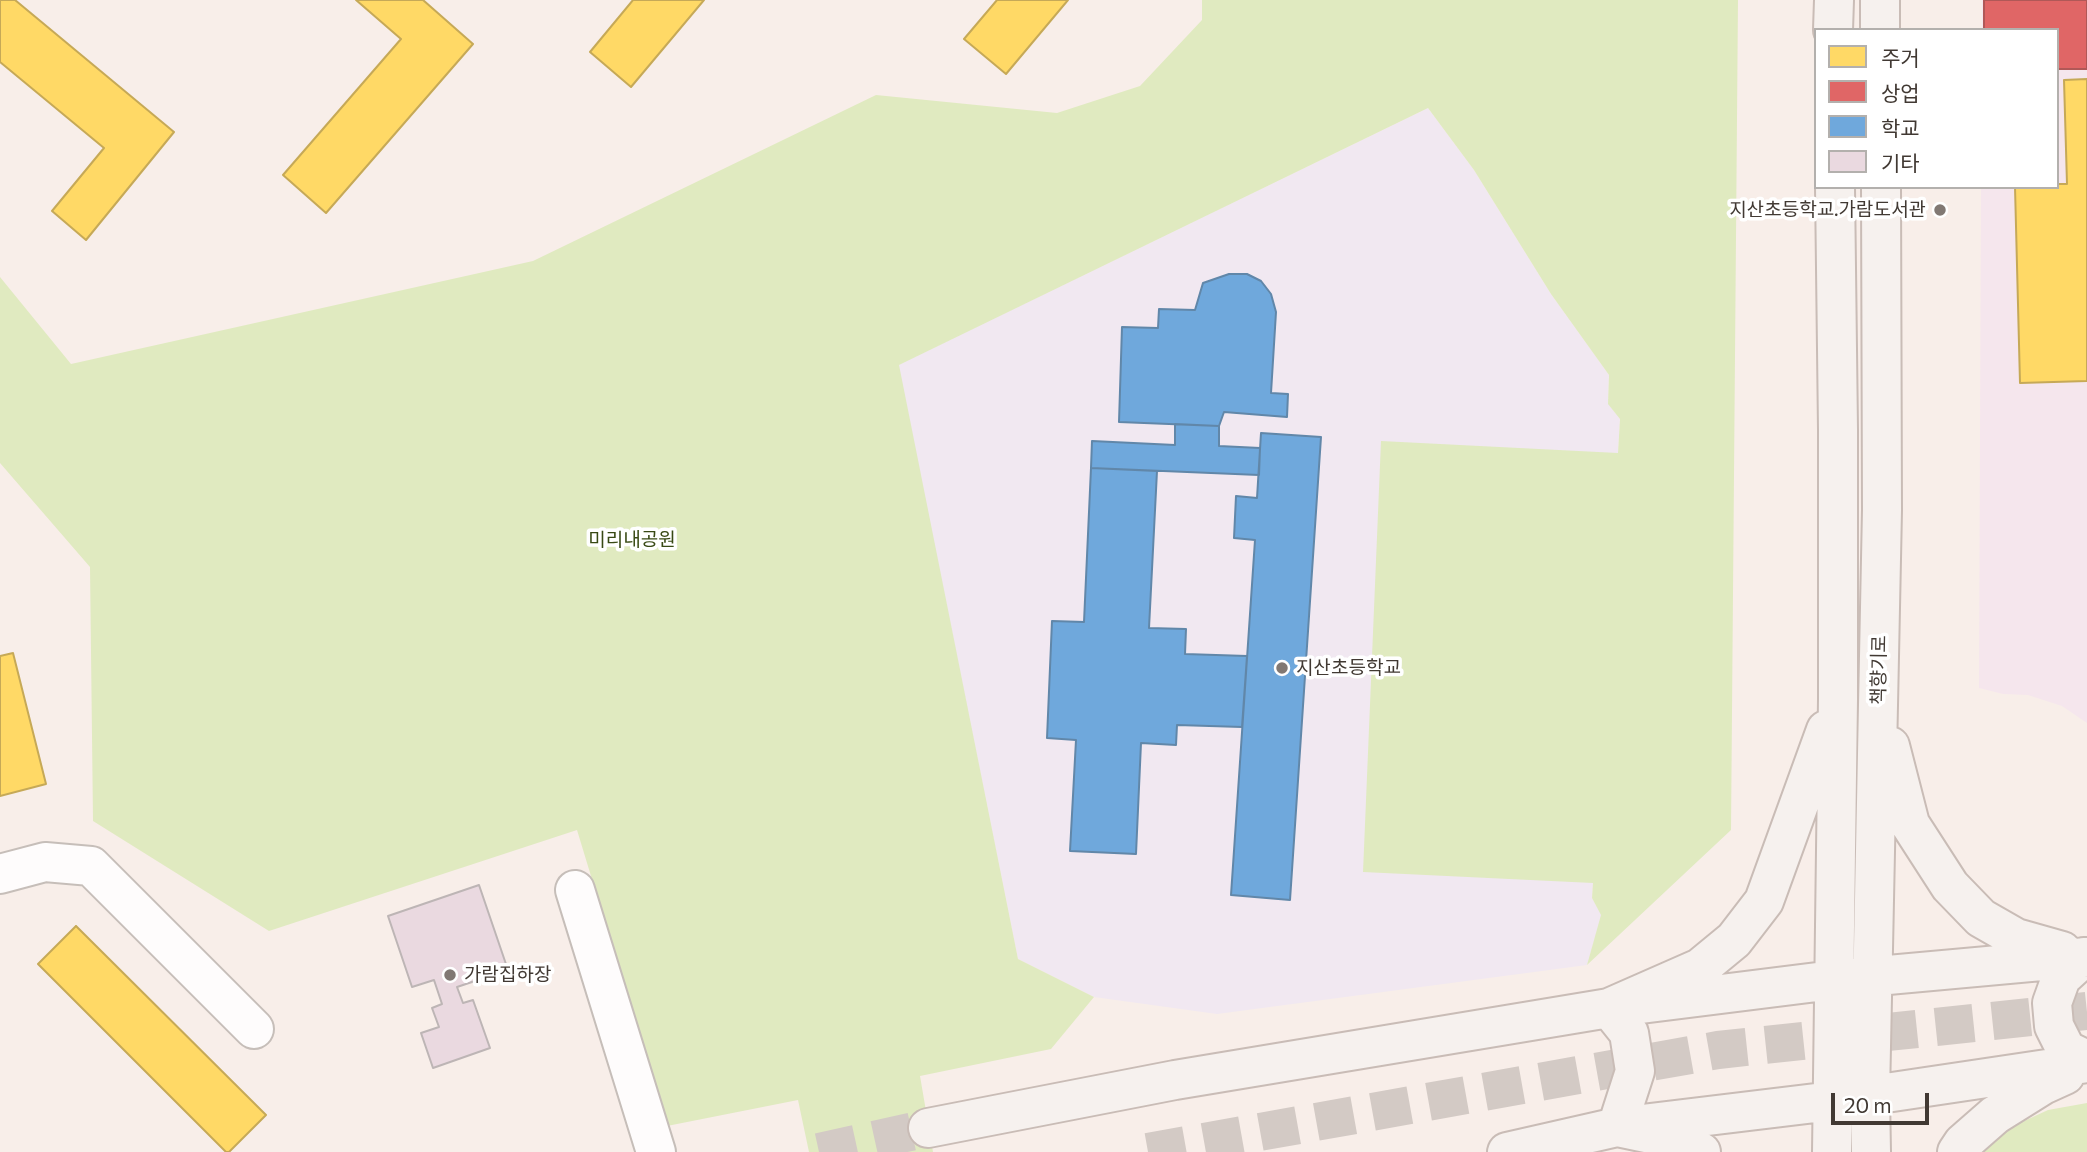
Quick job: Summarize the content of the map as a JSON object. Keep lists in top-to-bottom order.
{
  "streets": {
    "main road": ["책향기로"]
  },
  "parks": ["미리내공원"],
  "places": ["지산초등학교.가람도서관", "지산초등학교", "가람집하장"],
  "legend": [
    "주거",
    "상업",
    "학교",
    "기타"
  ],
  "scale_bar": "20 m"
}
